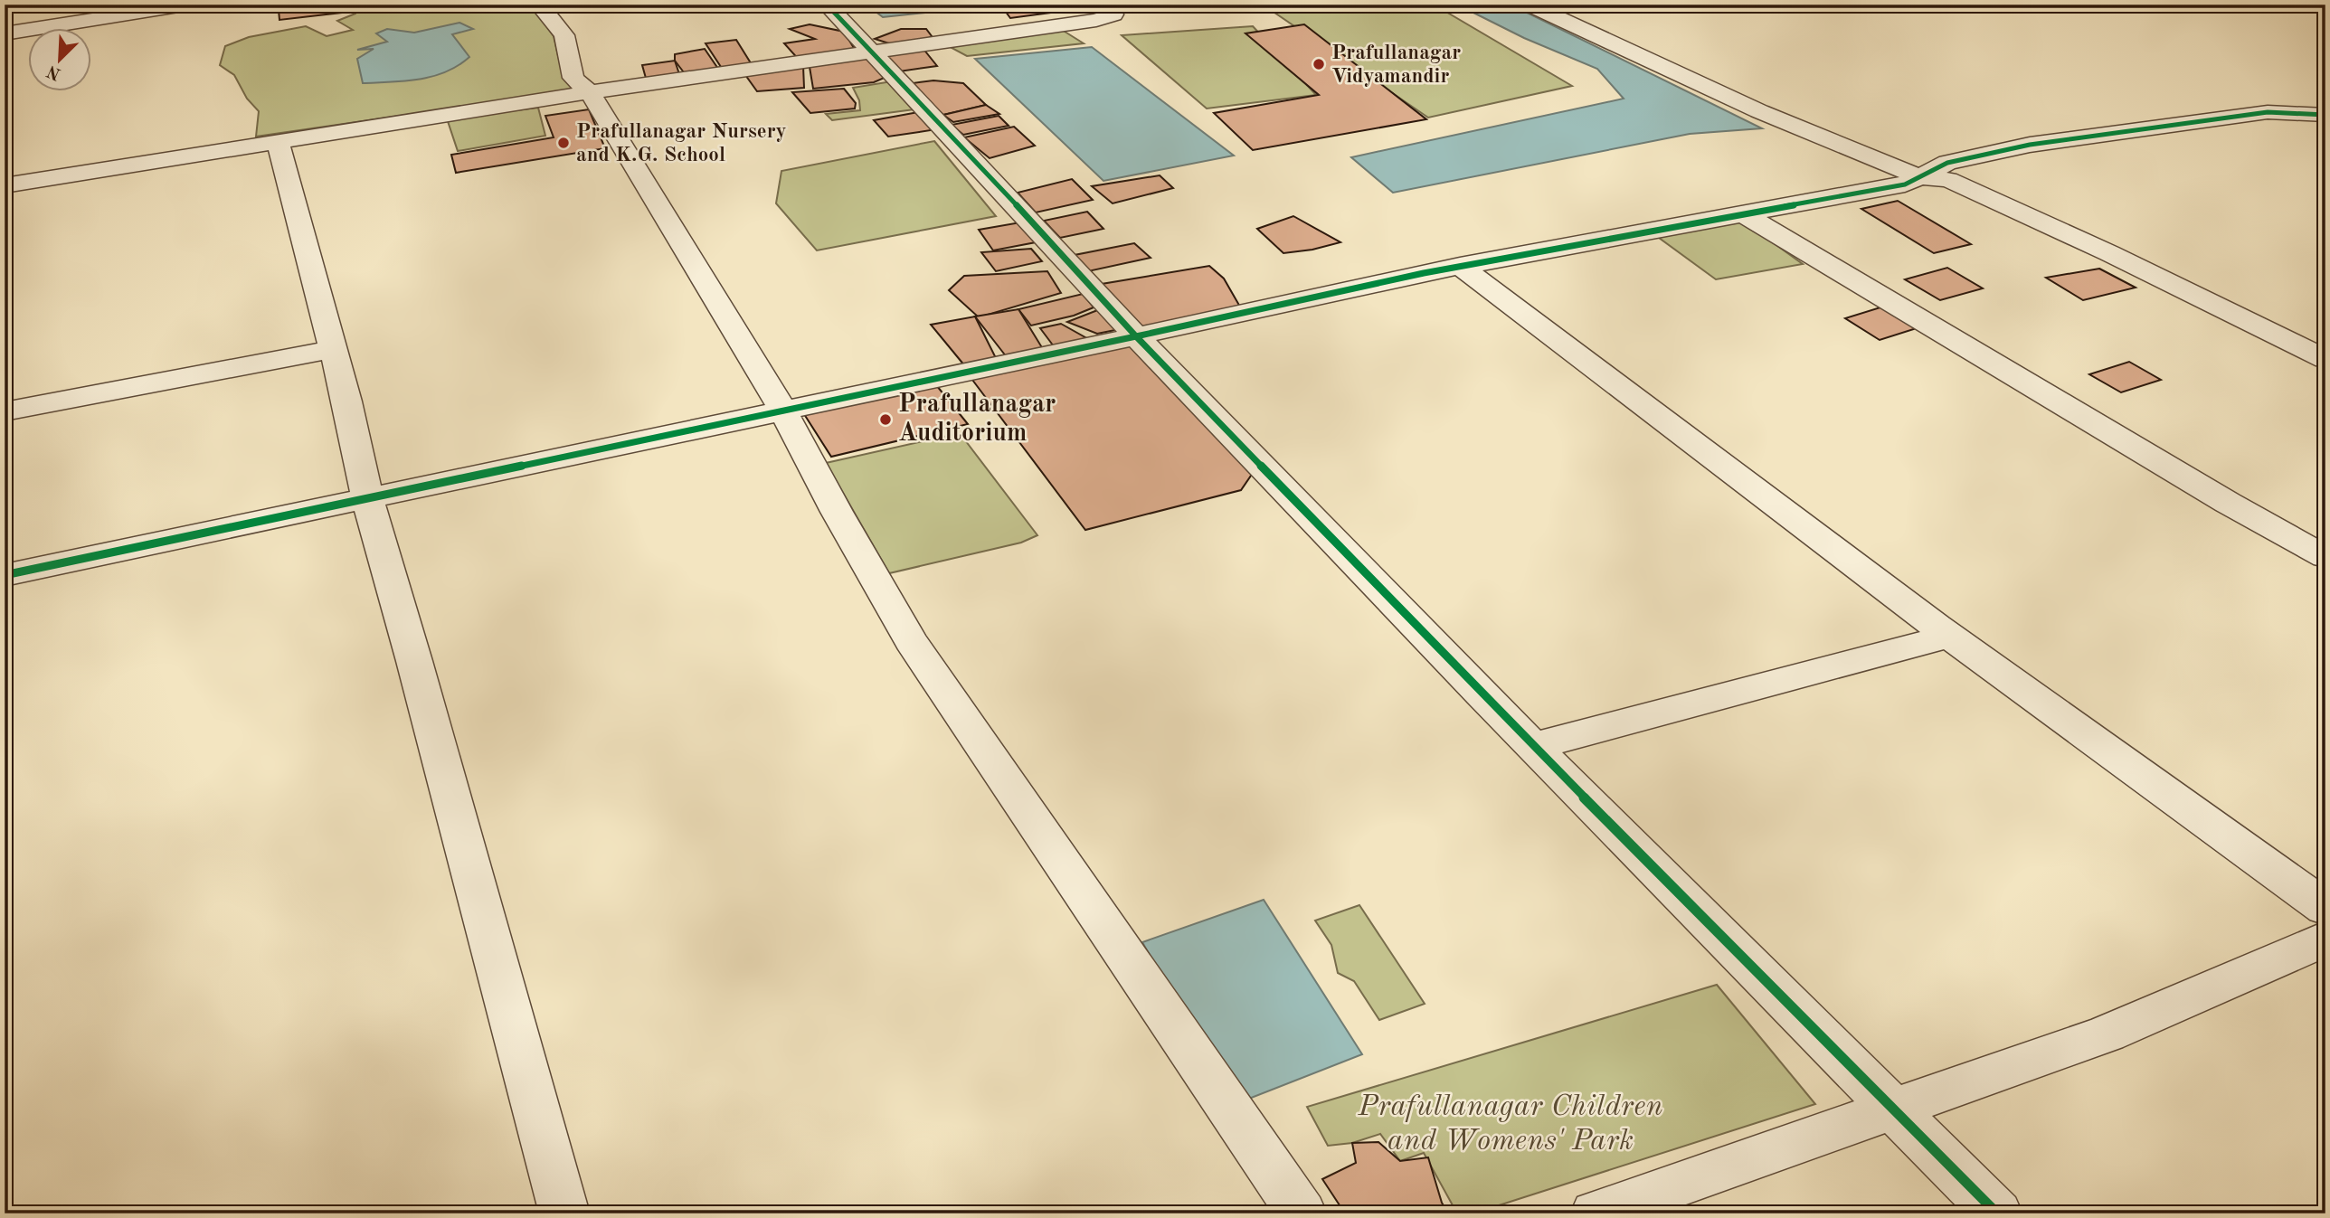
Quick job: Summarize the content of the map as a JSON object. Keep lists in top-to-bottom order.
{
  "parks": ["Prafullanagar Children and Womens' Park"],
  "places": ["Prafullanagar Vidyamandir", "Prafullanagar Nursery and K.G. School", "Prafullanagar Auditorium"],
  "north": "bottom left"
}
